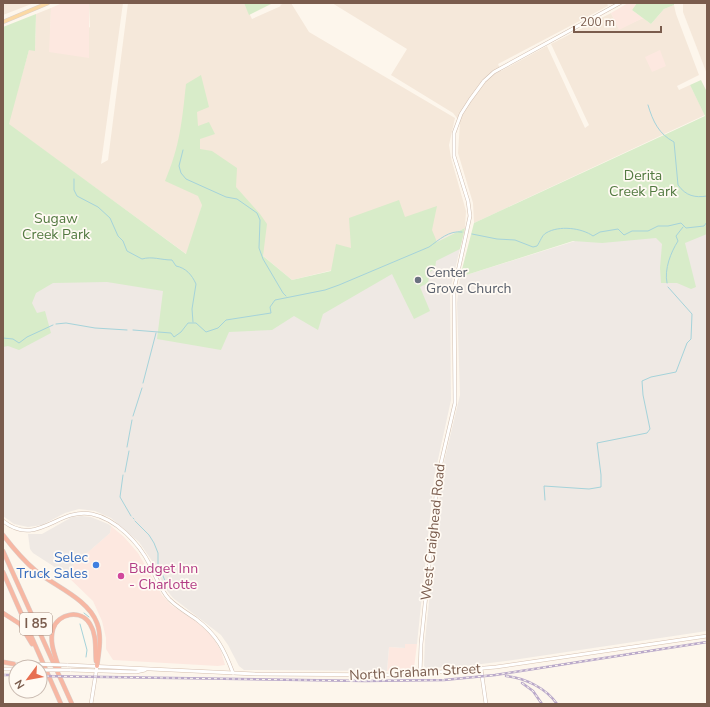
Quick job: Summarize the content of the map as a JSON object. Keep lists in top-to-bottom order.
{
  "streets": {
    "highway": ["I 85"],
    "street": ["West Craighead Road", "North Graham Street"]
  },
  "crossings": [
    ["West Craighead Road", "North Graham Street"]
  ],
  "parks": ["Derita Creek Park", "Sugaw Creek Park"],
  "places": ["Center Grove Church", "Selec Truck Sales", "Budget Inn - Charlotte"],
  "scale_bar": "200 m",
  "north": "bottom left"
}
